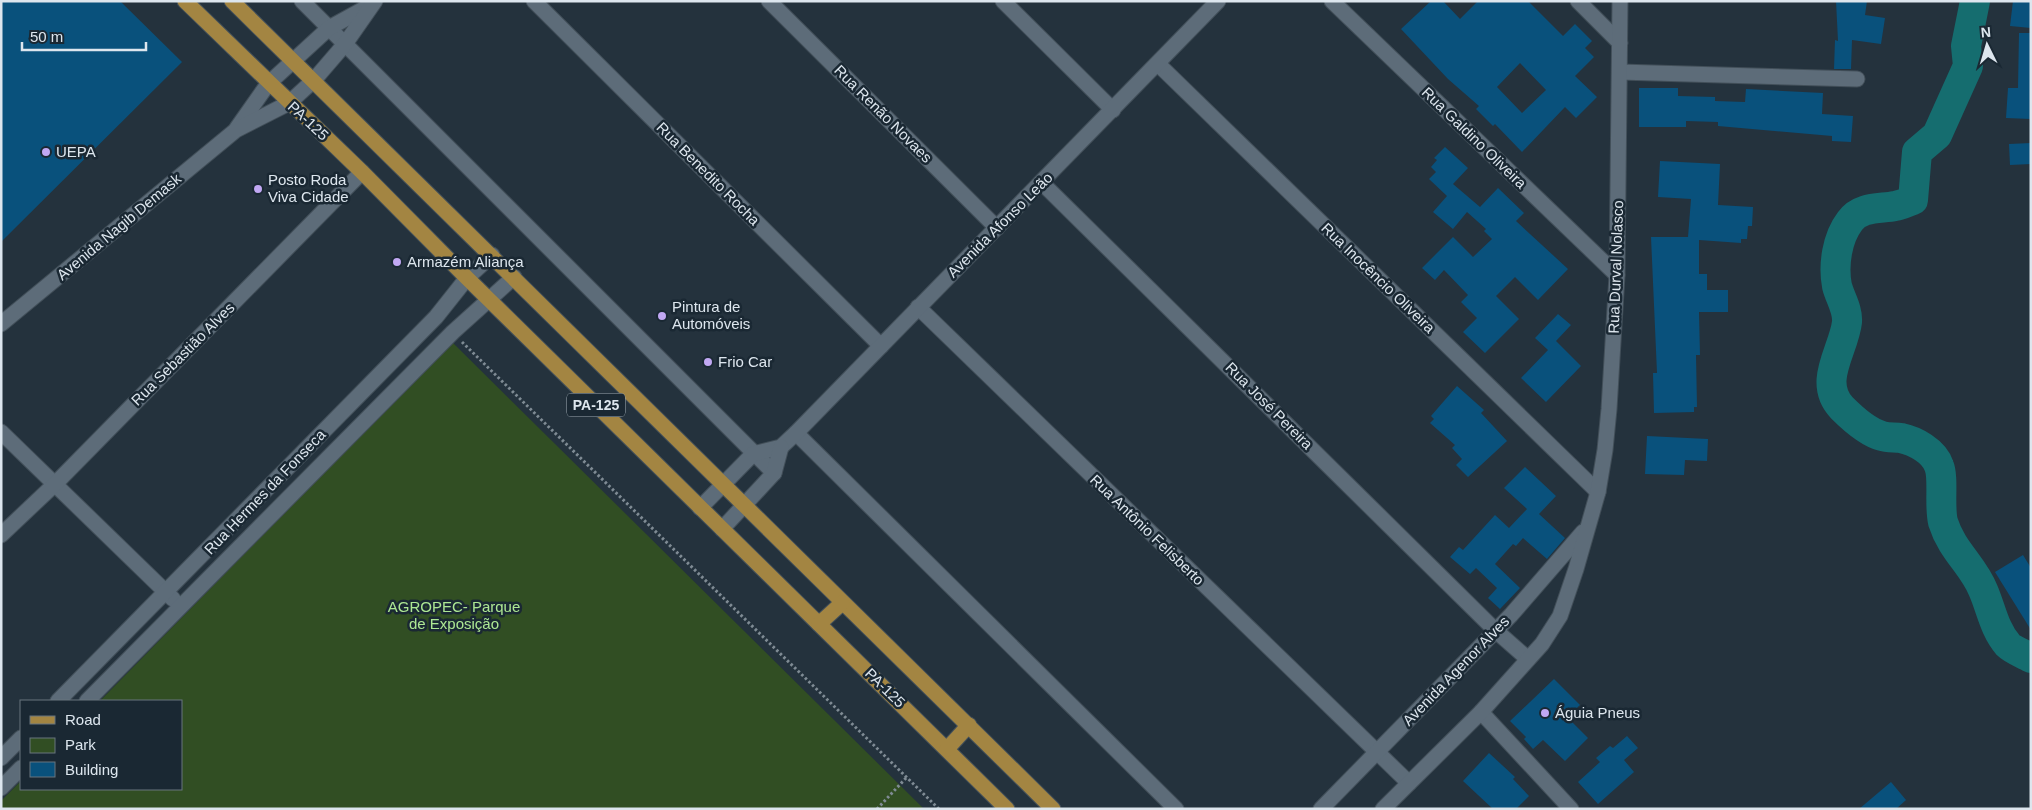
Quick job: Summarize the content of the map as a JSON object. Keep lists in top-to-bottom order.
{
  "streets": {
    "main road": ["PA-125"],
    "street": [
      "Rua Renão Novaes",
      "Rua Galdino Oliveira",
      "Rua Benedito Rocha",
      "Avenida Afonso Leão",
      "Avenida Nagib Demask",
      "Rua Durval Nolasco",
      "Rua Inocêncio Oliveira",
      "Rua Sebastião Alves",
      "Rua José Pereira",
      "Rua Hermes da Fonseca",
      "Rua Antônio Felisberto",
      "Avenida Agenor Alves"
    ]
  },
  "crossings": [
    ["Rua Renão Novaes", "Avenida Afonso Leão"],
    ["PA-125", "Avenida Nagib Demask"],
    ["PA-125", "Rua Sebastião Alves"],
    ["PA-125", "Rua Hermes da Fonseca"],
    ["Rua Galdino Oliveira", "Rua Durval Nolasco"],
    ["Rua Benedito Rocha", "Avenida Afonso Leão"],
    ["Avenida Afonso Leão", "Rua Inocêncio Oliveira"],
    ["Avenida Afonso Leão", "Rua José Pereira"],
    ["Avenida Afonso Leão", "Rua Antônio Felisberto"],
    ["Rua Durval Nolasco", "Rua Inocêncio Oliveira"],
    ["Rua Durval Nolasco", "Rua José Pereira"],
    ["Rua Durval Nolasco", "Rua Antônio Felisberto"],
    ["Rua Durval Nolasco", "Avenida Agenor Alves"],
    ["Rua José Pereira", "Avenida Agenor Alves"],
    ["Rua Antônio Felisberto", "Avenida Agenor Alves"]
  ],
  "parks": ["AGROPEC- Parque de Exposição"],
  "places": [
    "UEPA",
    "Posto Roda Viva Cidade",
    "Armazém Aliança",
    "Pintura de Automóveis",
    "Frio Car",
    "Águia Pneus"
  ],
  "legend": ["Road", "Park", "Building"],
  "scale_bar": "50 m",
  "north": "top"
}
